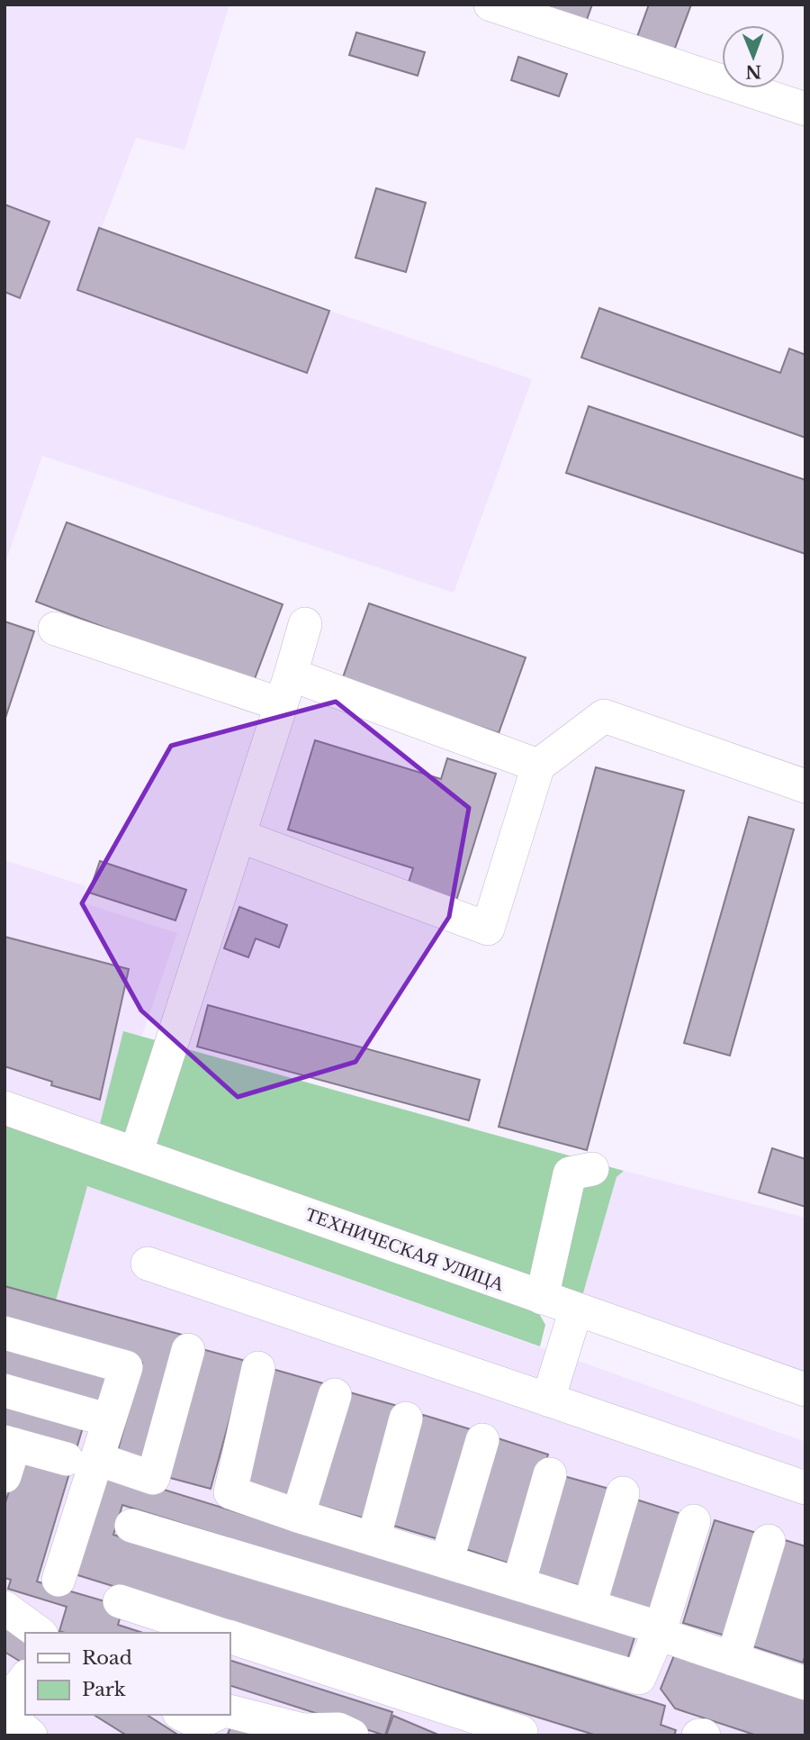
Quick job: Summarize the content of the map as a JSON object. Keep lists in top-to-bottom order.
{
  "streets": {
    "street": ["ТЕХНИЧЕСКАЯ УЛИЦА"]
  },
  "legend": ["Road", "Park"],
  "north": "bottom"
}
